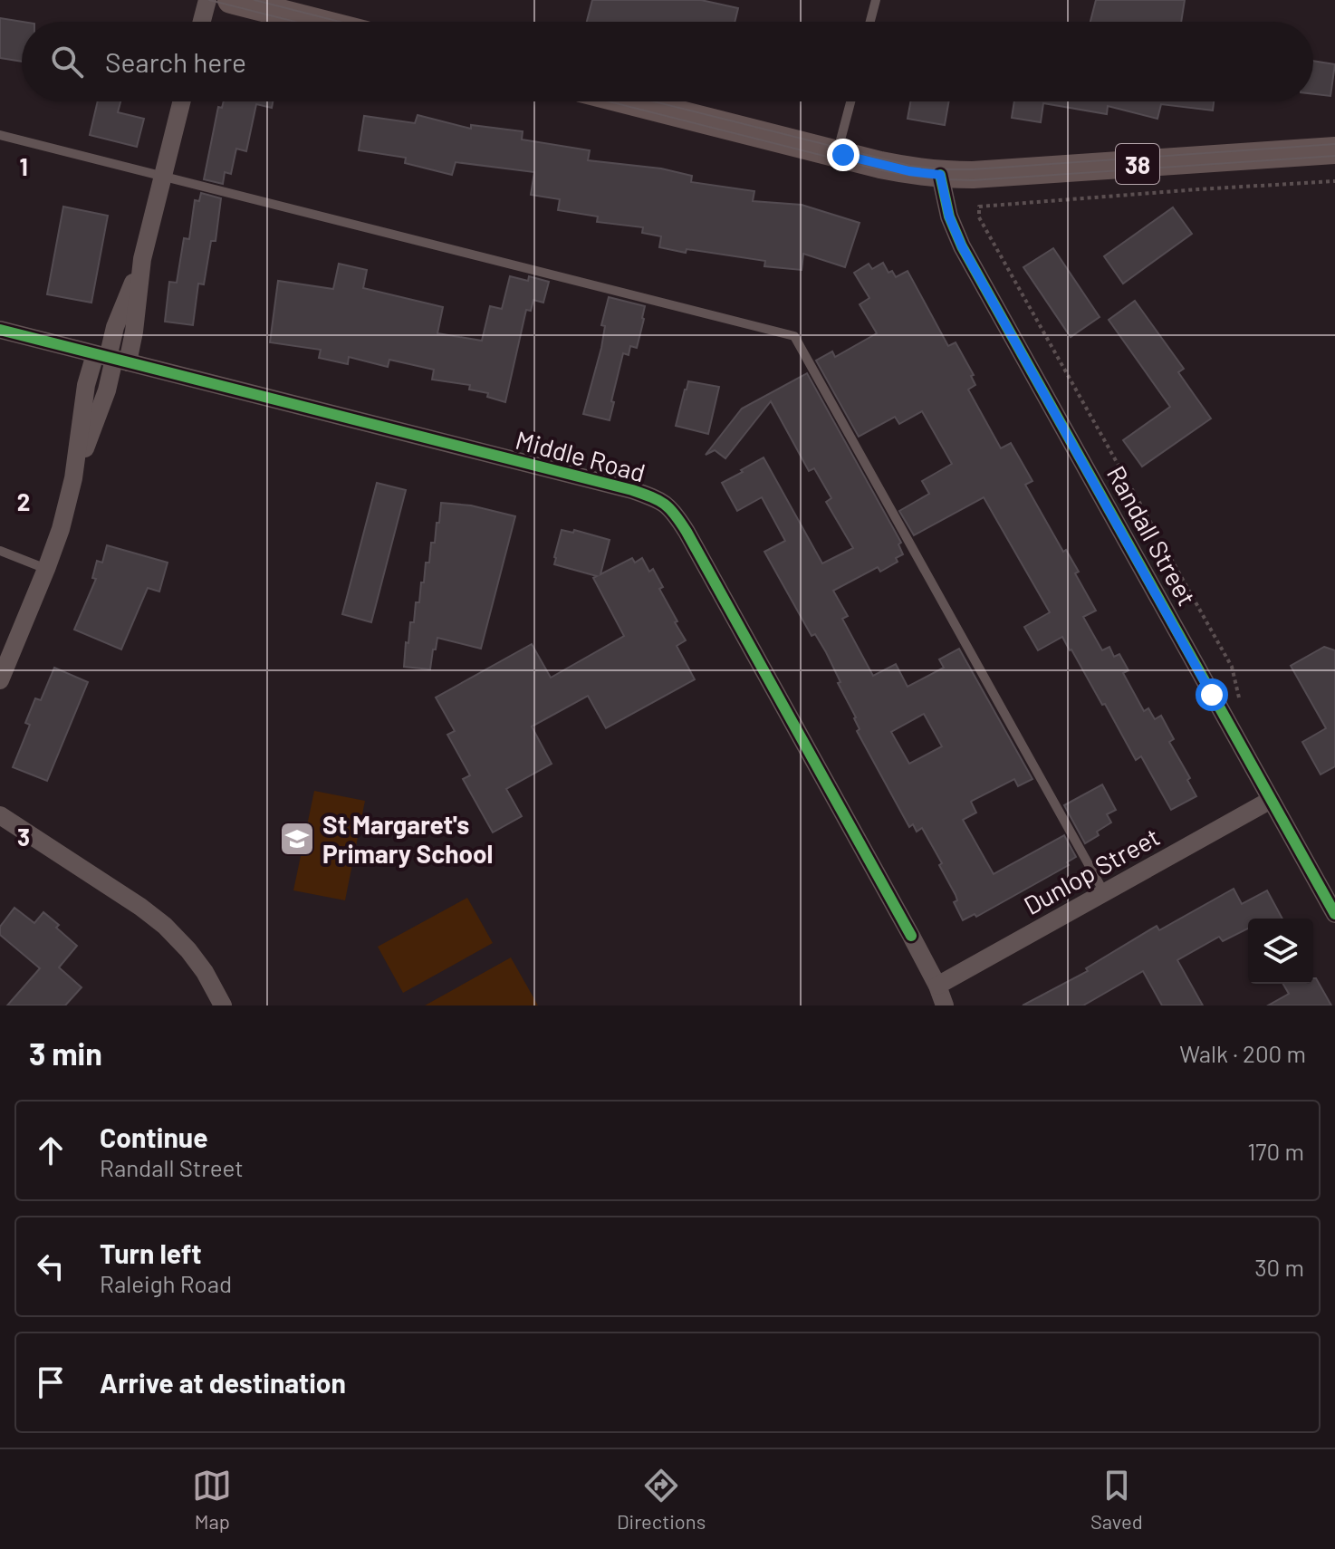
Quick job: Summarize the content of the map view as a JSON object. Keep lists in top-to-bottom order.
{
  "streets": {
    "main road": ["38"],
    "street": ["Middle Road", "Randall Street", "Dunlop Street"]
  },
  "crossings": [
    ["38", "Randall Street"],
    ["Middle Road", "Dunlop Street"],
    ["Randall Street", "Dunlop Street"]
  ],
  "places": {
    "school or university": ["St Margaret's Primary School"]
  },
  "page": {
    "search": "Search here",
    "heading": ["3 min", "Walk · 200 m"],
    "list": [
      ["Continue", "Randall Street", "170 m"],
      ["Turn left", "Raleigh Road", "30 m"],
      "Arrive at destination"
    ],
    "nav": ["Map", "Directions", "Saved"]
  },
  "grid": {
    "rows": ["1", "2", "3"]
  }
}
